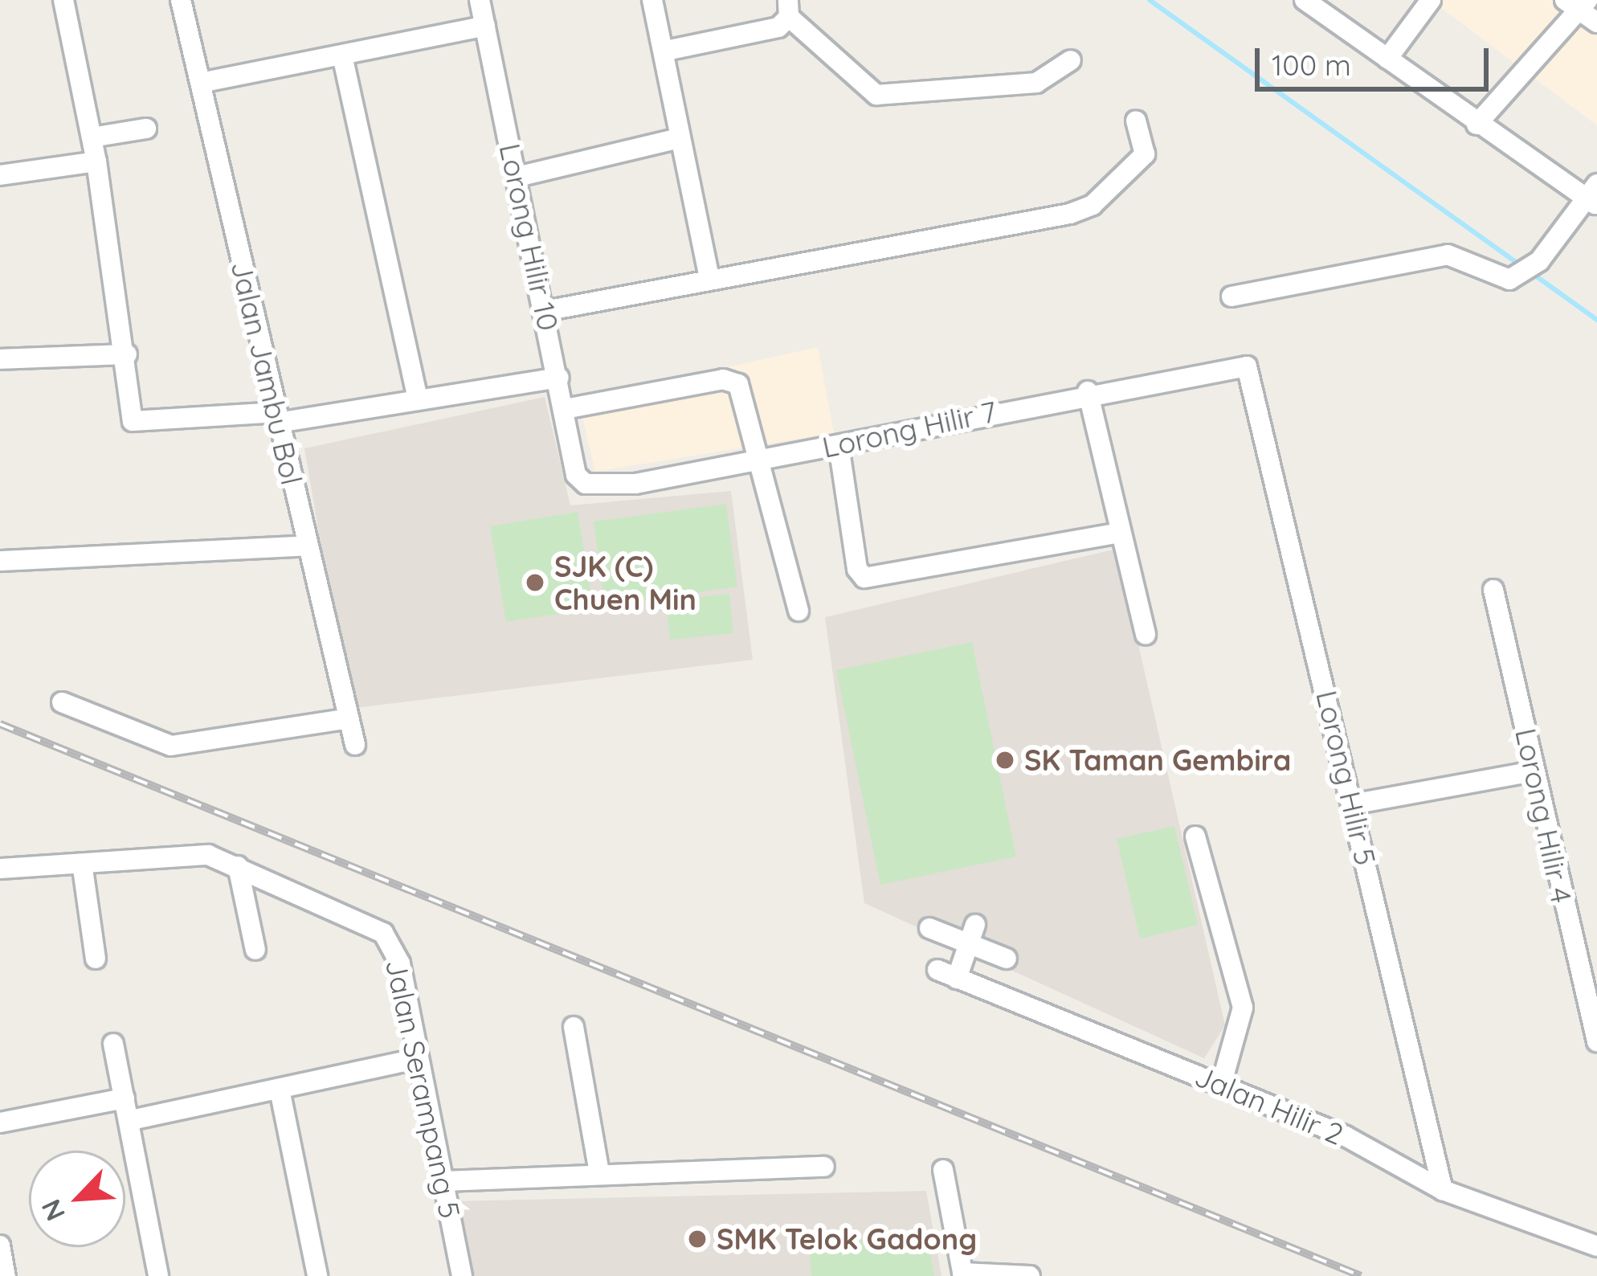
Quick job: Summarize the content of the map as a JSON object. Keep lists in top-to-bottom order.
{
  "streets": {
    "street": [
      "Lorong Hilir 10",
      "Jalan Jambu Bol",
      "Lorong Hilir 7",
      "Lorong Hilir 5",
      "Lorong Hilir 4",
      "Jalan Serampang 5",
      "Jalan Hilir 2"
    ]
  },
  "crossings": [
    ["Lorong Hilir 10", "Lorong Hilir 7"],
    ["Lorong Hilir 7", "Lorong Hilir 5"],
    ["Lorong Hilir 5", "Jalan Hilir 2"]
  ],
  "places": ["SJK (C) Chuen Min", "SK Taman Gembira", "SMK Telok Gadong"],
  "scale_bar": "100 m",
  "north": "bottom left"
}
